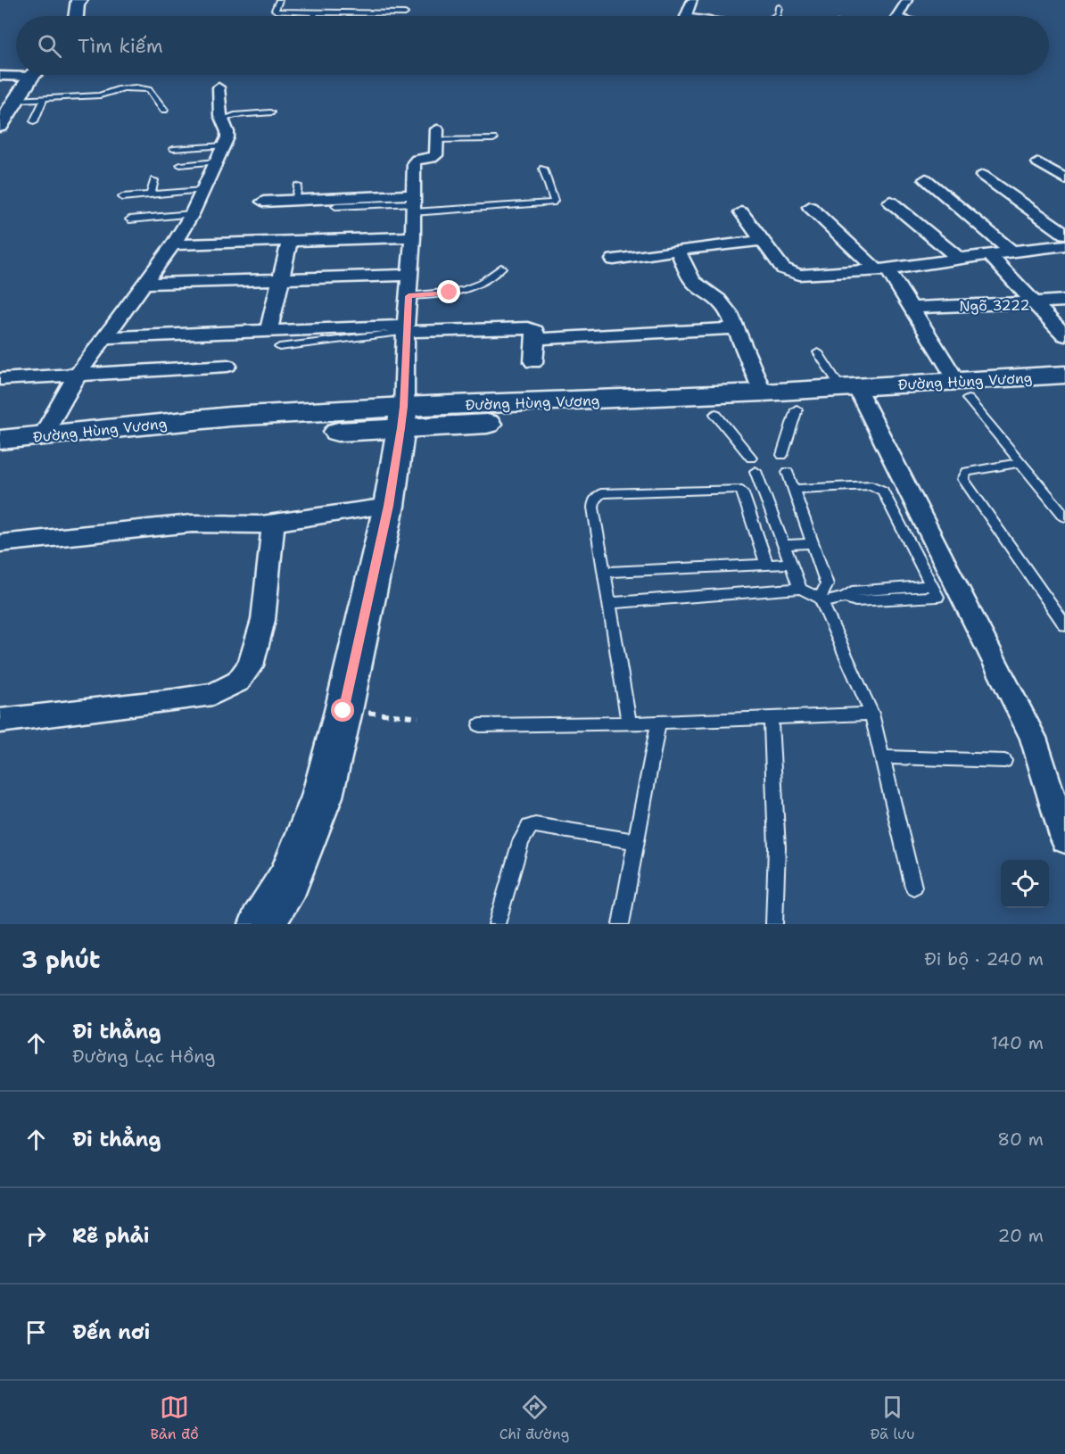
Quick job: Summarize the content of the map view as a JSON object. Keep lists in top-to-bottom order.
{
  "streets": {
    "main road": ["Đường Hùng Vương"],
    "street": ["Ngõ 3222"]
  },
  "page": {
    "search": "Tìm kiếm",
    "heading": ["3 phút", "Đi bộ · 240 m"],
    "list": [
      ["Đi thẳng", "Đường Lạc Hồng", "140 m"],
      ["Đi thẳng", "80 m"],
      ["Rẽ phải", "20 m"],
      "Đến nơi"
    ],
    "nav": ["Bản đồ", "Chỉ đường", "Đã lưu"]
  }
}
